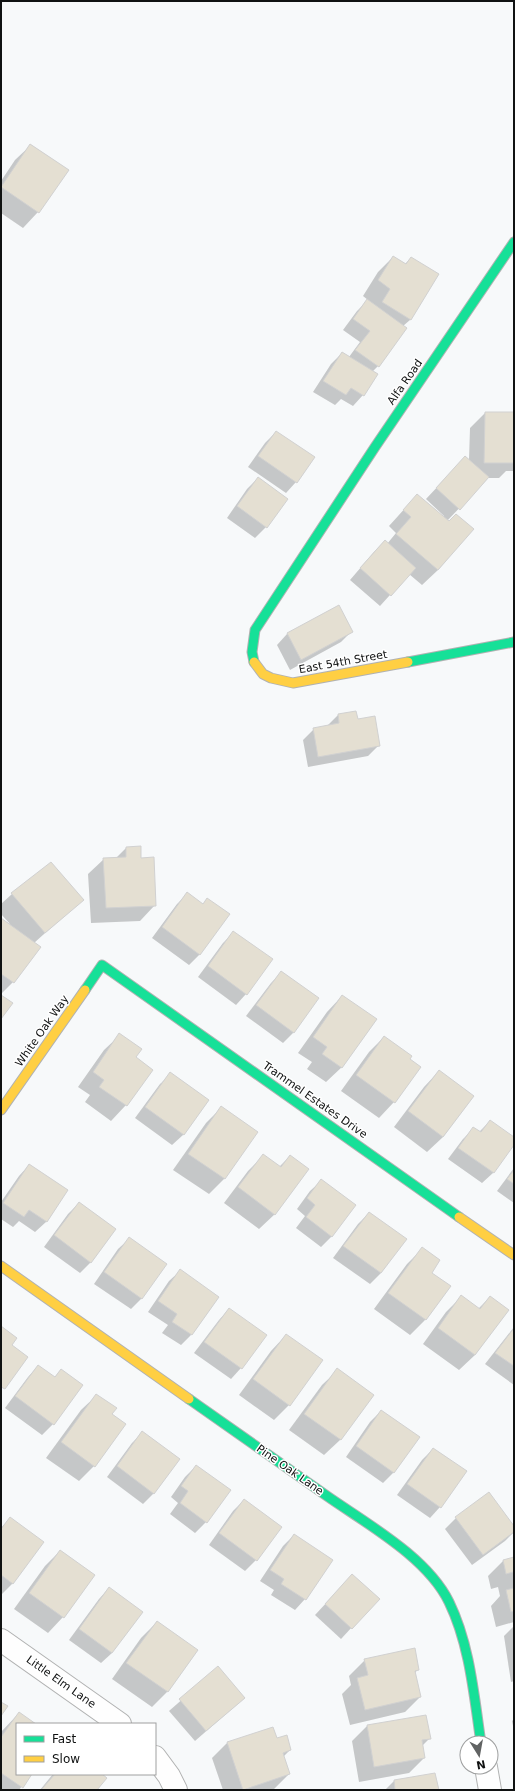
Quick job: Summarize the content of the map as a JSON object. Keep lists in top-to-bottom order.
{
  "streets": {
    "street": [
      "Alfa Road",
      "East 54th Street",
      "White Oak Way",
      "Trammel Estates Drive",
      "Pine Oak Lane",
      "Little Elm Lane"
    ]
  },
  "crossings": [
    ["Alfa Road", "East 54th Street"],
    ["White Oak Way", "Trammel Estates Drive"]
  ],
  "legend": ["Fast", "Slow"],
  "north": "bottom"
}
